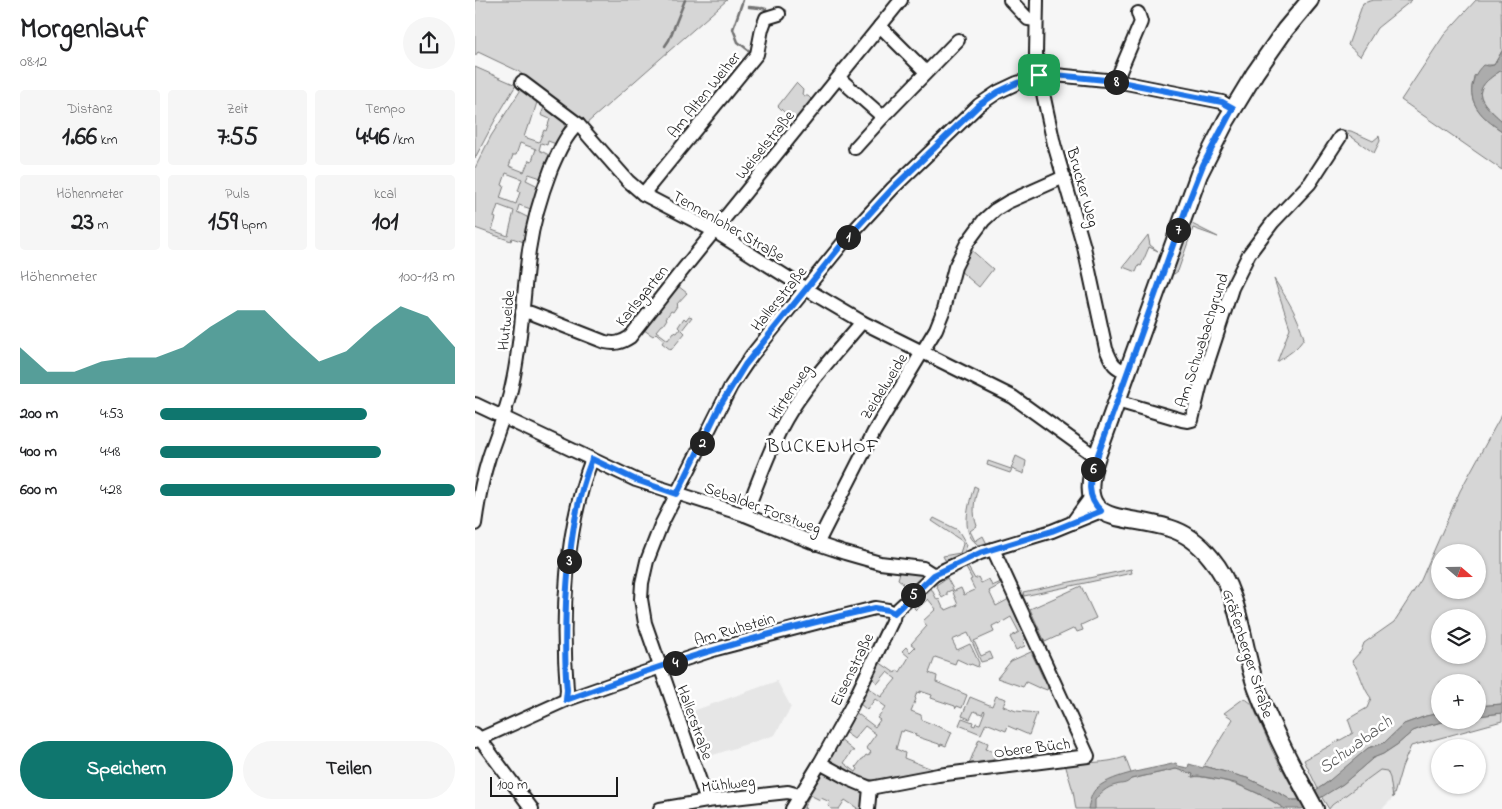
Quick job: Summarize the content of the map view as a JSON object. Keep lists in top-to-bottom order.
{
  "streets": {
    "main road": ["Gräfenberger Straße"],
    "street": [
      "Am Alten Weiher",
      "Weiselstraße",
      "Brucker Weg",
      "Tennenloher Straße",
      "Karlsgarten",
      "Hallerstraße",
      "Hutweide",
      "Am Schwabachgrund",
      "Zeidelweide",
      "Hirtenweg",
      "Sebalder Forstweg",
      "Am Ruhstein",
      "Eisenstraße",
      "Obere Büch",
      "Mühlweg"
    ]
  },
  "crossings": [
    ["Am Alten Weiher", "Tennenloher Straße"],
    ["Weiselstraße", "Tennenloher Straße"],
    ["Weiselstraße", "Karlsgarten"],
    ["Brucker Weg", "Hallerstraße"],
    ["Brucker Weg", "Zeidelweide"],
    ["Tennenloher Straße", "Karlsgarten"],
    ["Tennenloher Straße", "Hallerstraße"],
    ["Tennenloher Straße", "Hutweide"],
    ["Tennenloher Straße", "Zeidelweide"],
    ["Tennenloher Straße", "Hirtenweg"],
    ["Karlsgarten", "Hutweide"],
    ["Hallerstraße", "Sebalder Forstweg"],
    ["Hallerstraße", "Am Ruhstein"],
    ["Hallerstraße", "Mühlweg"],
    ["Hutweide", "Sebalder Forstweg"],
    ["Zeidelweide", "Sebalder Forstweg"],
    ["Hirtenweg", "Sebalder Forstweg"],
    ["Sebalder Forstweg", "Eisenstraße"],
    ["Am Ruhstein", "Eisenstraße"],
    ["Gräfenberger Straße", "Eisenstraße"],
    ["Eisenstraße", "Obere Büch"],
    ["Eisenstraße", "Mühlweg"]
  ],
  "districts": ["BUCKENHOF"],
  "water": ["Schwabach"],
  "scale_bar": "100 m",
  "north": "right",
  "page": {
    "heading": ["Morgenlauf", "08:12"],
    "pins": [
      "8",
      "7",
      "1",
      "2",
      "6",
      "3",
      "5",
      "4"
    ],
    "stats": [
      ["Distanz", "1.66 km"],
      ["Zeit", "7:55"],
      ["Tempo", "4:46 /km"],
      ["Höhenmeter", "23 m"],
      ["Puls", "159 bpm"],
      ["kcal", "101"]
    ],
    "chart": ["Höhenmeter", "100–113 m"],
    "list": [
      {
        "name": "200 m",
        "note": "4:53"
      },
      {
        "name": "400 m",
        "note": "4:48"
      },
      {
        "name": "600 m",
        "note": "4:28"
      }
    ],
    "map_buttons": ["+", "−"],
    "buttons": ["Speichern", "Teilen"],
    "scale": "100 m"
  }
}
